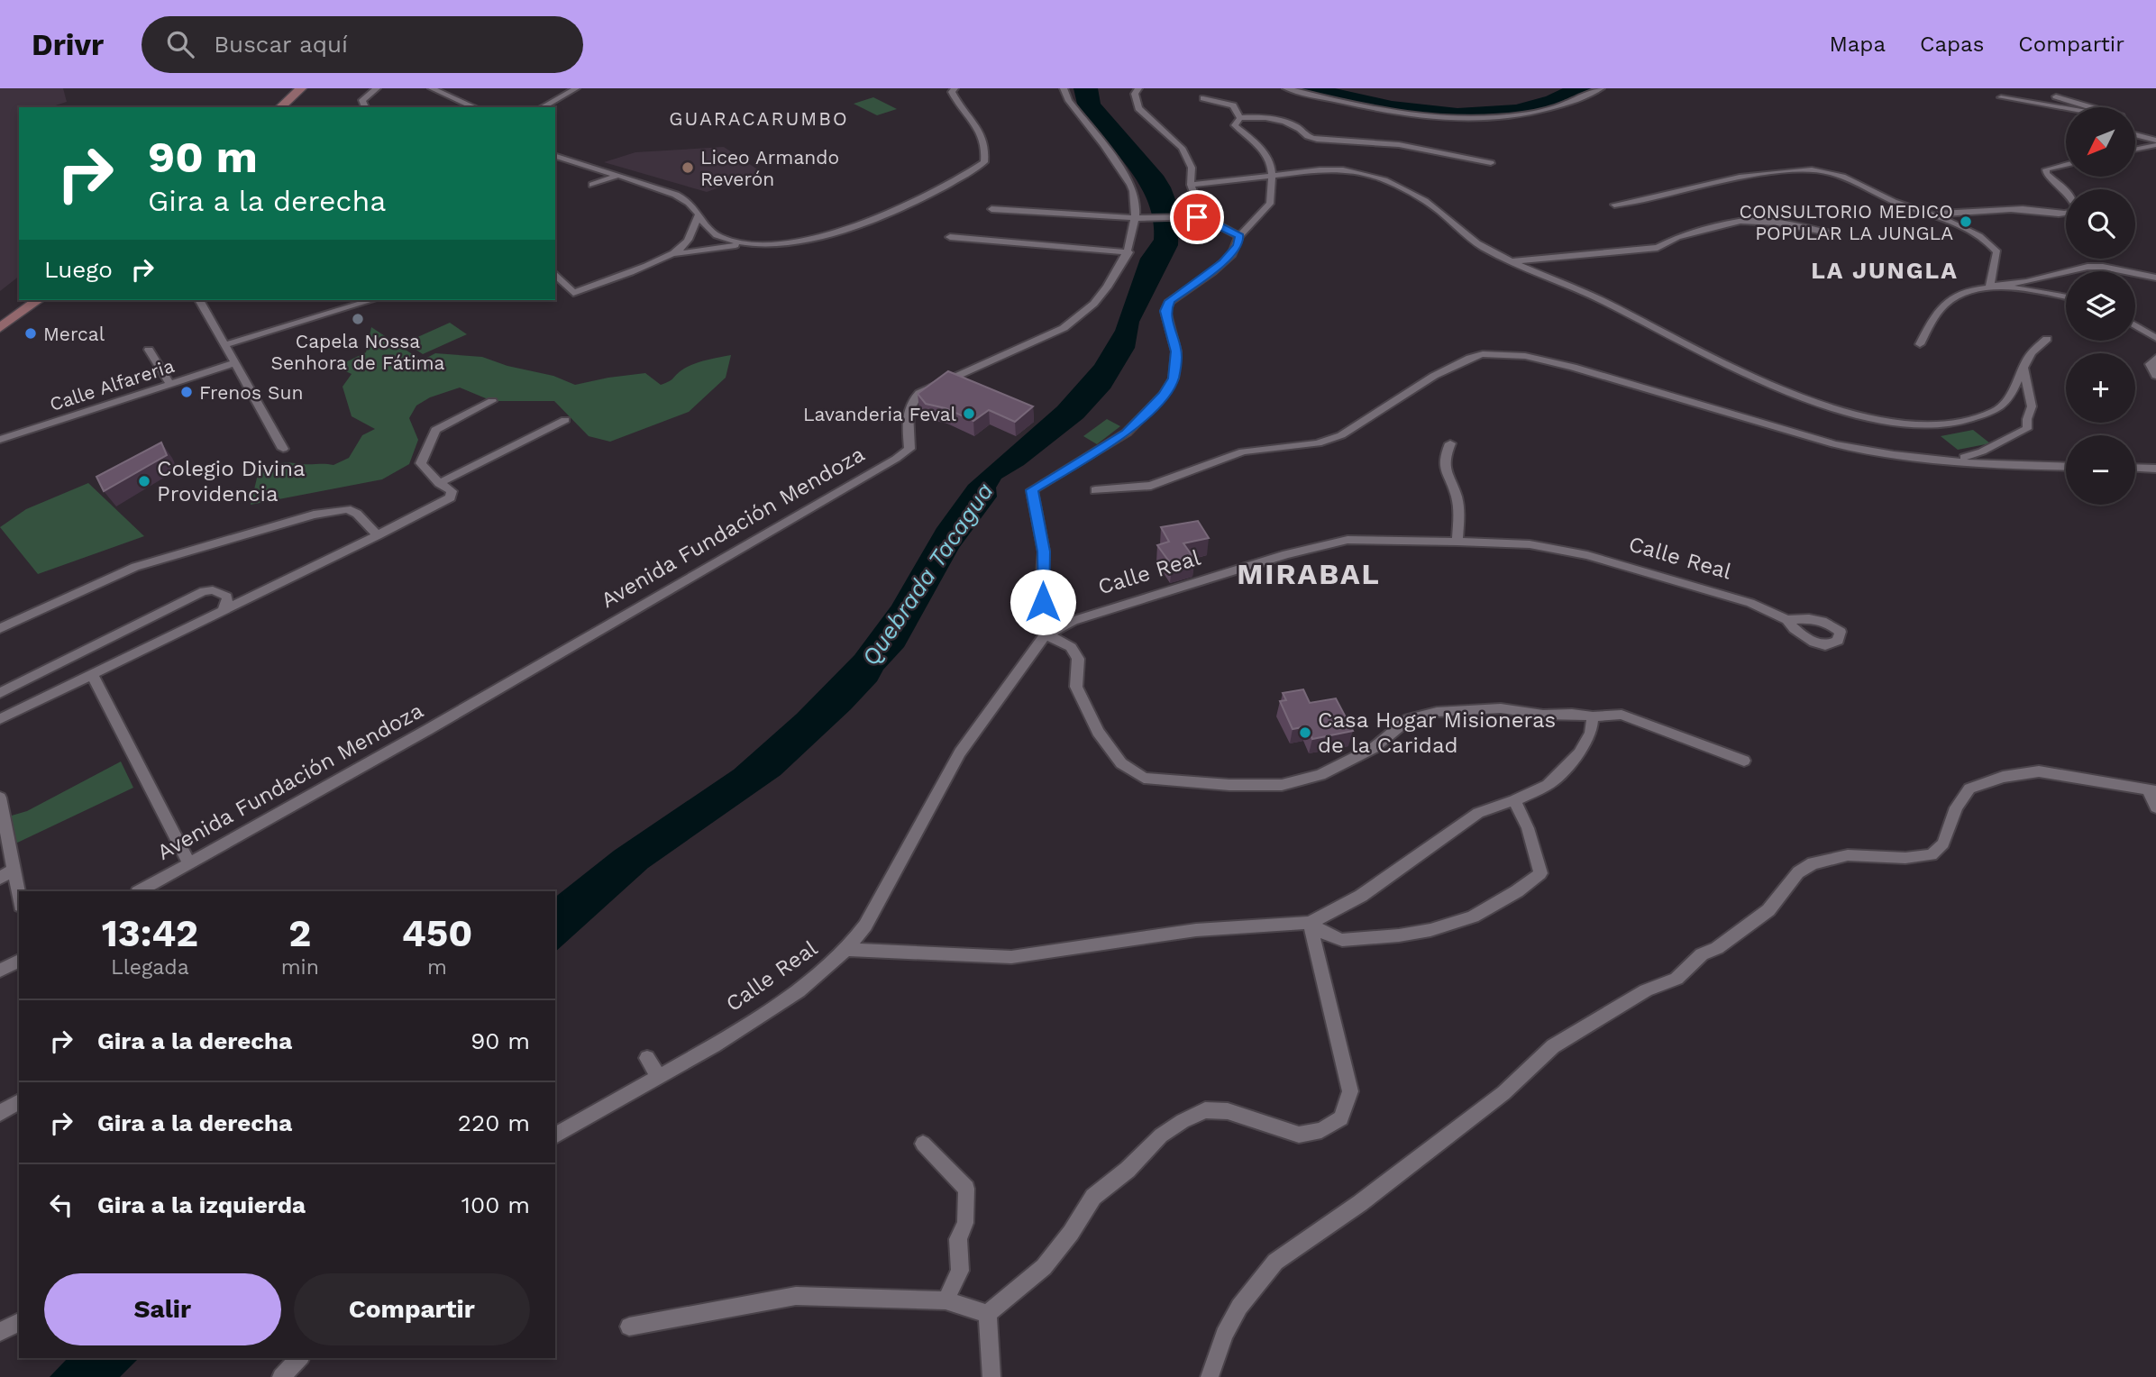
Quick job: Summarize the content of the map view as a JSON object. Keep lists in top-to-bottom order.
{
  "streets": {
    "street": ["Calle Alfareria", "Avenida Fundación Mendoza", "Calle Real"]
  },
  "districts": ["GUARACARUMBO", "LA JUNGLA", "MIRABAL"],
  "water": ["Quebrada Tacagua"],
  "places": [
    "Liceo Armando Reverón",
    "CONSULTORIO MEDICO POPULAR LA JUNGLA",
    "Capela Nossa Senhora de Fátima",
    "Mercal",
    "Frenos Sun",
    "Lavanderia Feval",
    "Colegio Divina Providencia",
    "Casa Hogar Misioneras de la Caridad"
  ],
  "north": "bottom left",
  "page": {
    "header": "Drivr",
    "search": "Buscar aquí",
    "nav": ["Mapa", "Capas", "Compartir"],
    "map_buttons": ["+", "−"],
    "turn": ["90 m", "Gira a la derecha"],
    "then": "Luego",
    "eta": [
      "13:42",
      "Llegada",
      "2",
      "min",
      "450",
      "m"
    ],
    "list": [
      {
        "name": "Gira a la derecha",
        "value": "90 m"
      },
      {
        "name": "Gira a la derecha",
        "value": "220 m"
      },
      {
        "name": "Gira a la izquierda",
        "value": "100 m"
      }
    ],
    "buttons": ["Salir", "Compartir"]
  }
}
